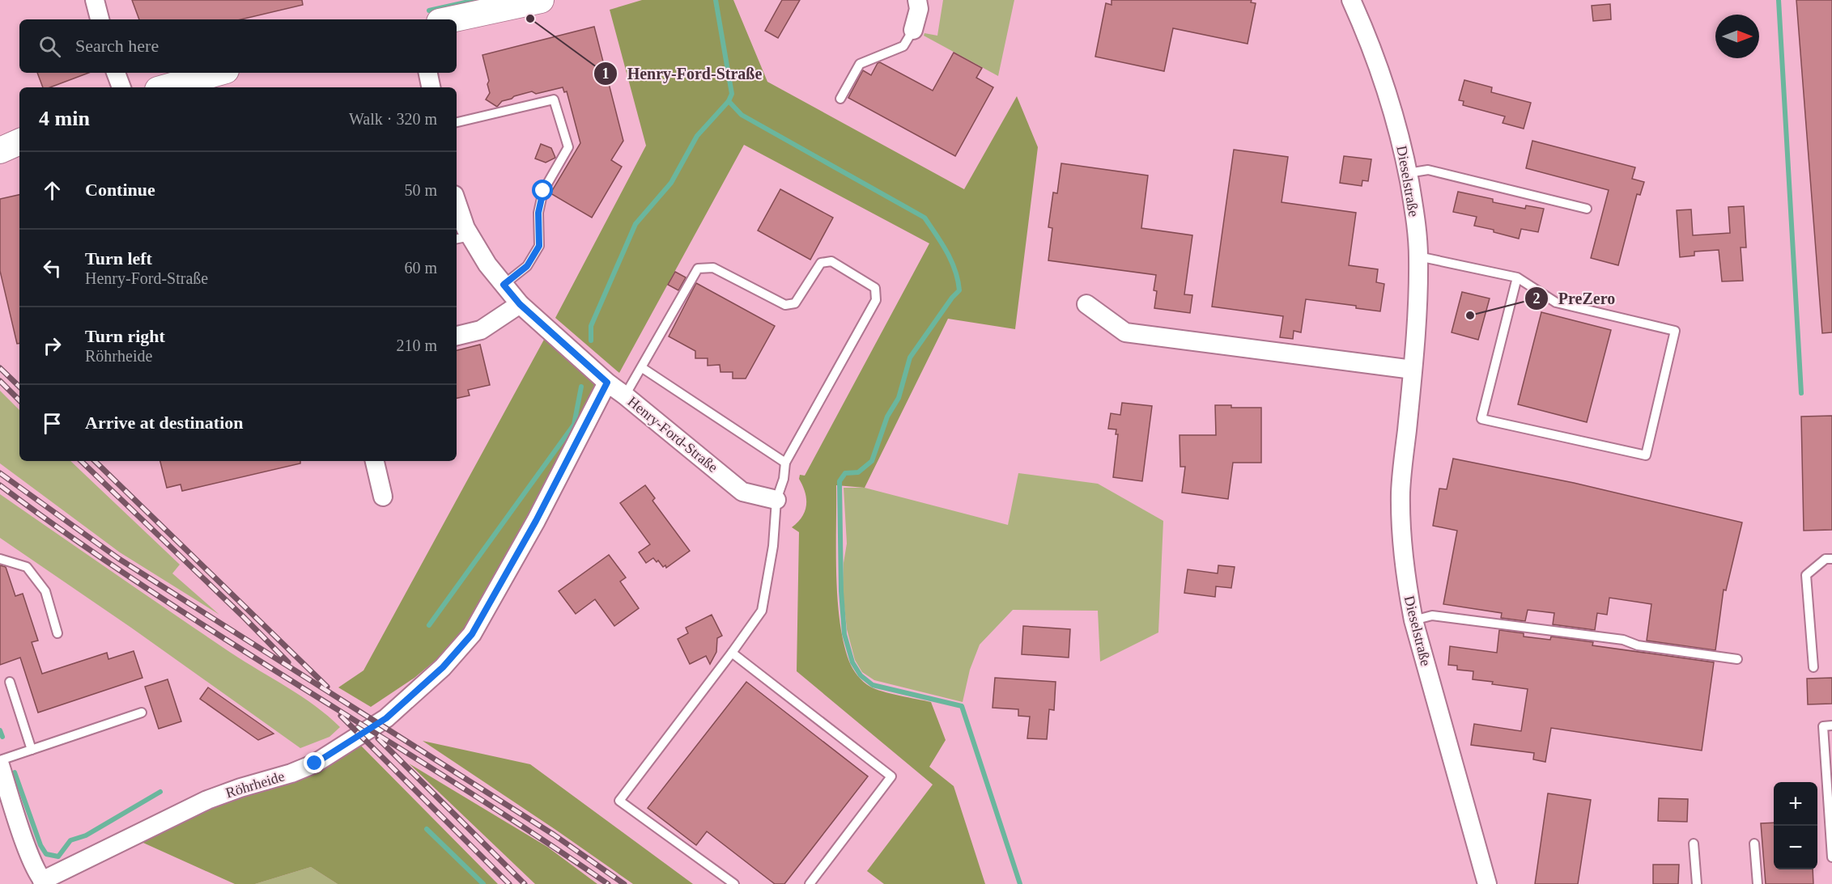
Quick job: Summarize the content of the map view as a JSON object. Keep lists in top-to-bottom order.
{
  "streets": {
    "street": ["Dieselstraße", "Henry-Ford-Straße", "Röhrheide"]
  },
  "crossings": [
    ["Henry-Ford-Straße", "Röhrheide"]
  ],
  "places": ["Henry-Ford-Straße", "PreZero"],
  "north": "right",
  "page": {
    "search": "Search here",
    "heading": ["4 min", "Walk · 320 m"],
    "list": [
      ["Continue", "50 m"],
      ["Turn left", "Henry-Ford-Straße", "60 m"],
      ["Turn right", "Röhrheide", "210 m"],
      "Arrive at destination"
    ],
    "map_buttons": ["+", "−"]
  }
}
